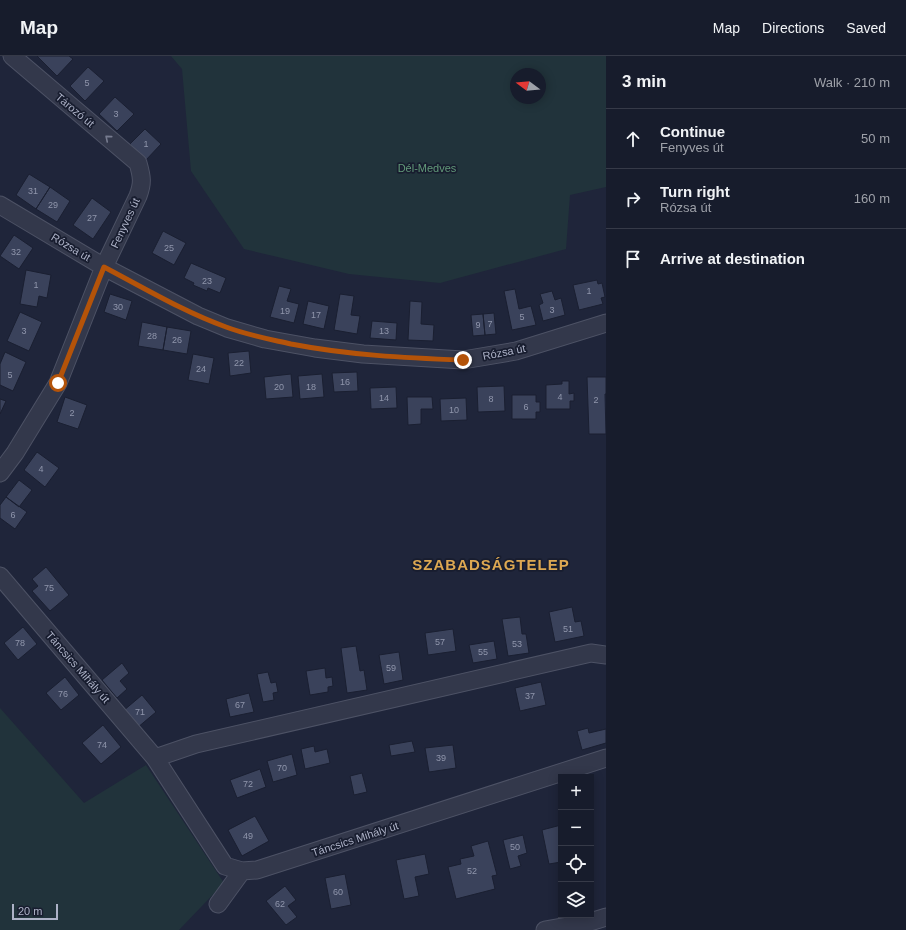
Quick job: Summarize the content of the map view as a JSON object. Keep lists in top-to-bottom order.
{
  "streets": {
    "street": [
      "Tározó út",
      "Fenyves út",
      "Rózsa út",
      "Táncsics Mihály út"
    ]
  },
  "crossings": [
    ["Tározó út", "Fenyves út"],
    ["Fenyves út", "Rózsa út"]
  ],
  "one_way": ["Tározó út"],
  "districts": ["SZABADSÁGTELEP"],
  "parks": ["Dél-Medves"],
  "house_numbers": [
    "5",
    "3",
    "1",
    "31",
    "29",
    "27",
    "25",
    "32",
    "23",
    "1",
    "1",
    "30",
    "3",
    "19",
    "17",
    "5",
    "7",
    "9",
    "3",
    "13",
    "28",
    "26",
    "22",
    "24",
    "5",
    "16",
    "20",
    "18",
    "4",
    "14",
    "8",
    "2",
    "6",
    "10",
    "2",
    "4",
    "6",
    "75",
    "51",
    "57",
    "78",
    "53",
    "55",
    "59",
    "76",
    "37",
    "67",
    "71",
    "74",
    "39",
    "70",
    "72",
    "49",
    "50",
    "52",
    "60",
    "62"
  ],
  "scale_bar": "20 m",
  "north": "left",
  "page": {
    "header": "Map",
    "nav": ["Map", "Directions", "Saved"],
    "heading": ["3 min", "Walk · 210 m"],
    "list": [
      ["Continue", "Fenyves út", "50 m"],
      ["Turn right", "Rózsa út", "160 m"],
      "Arrive at destination"
    ],
    "map_buttons": ["+", "−"],
    "scale": "20 m"
  }
}
